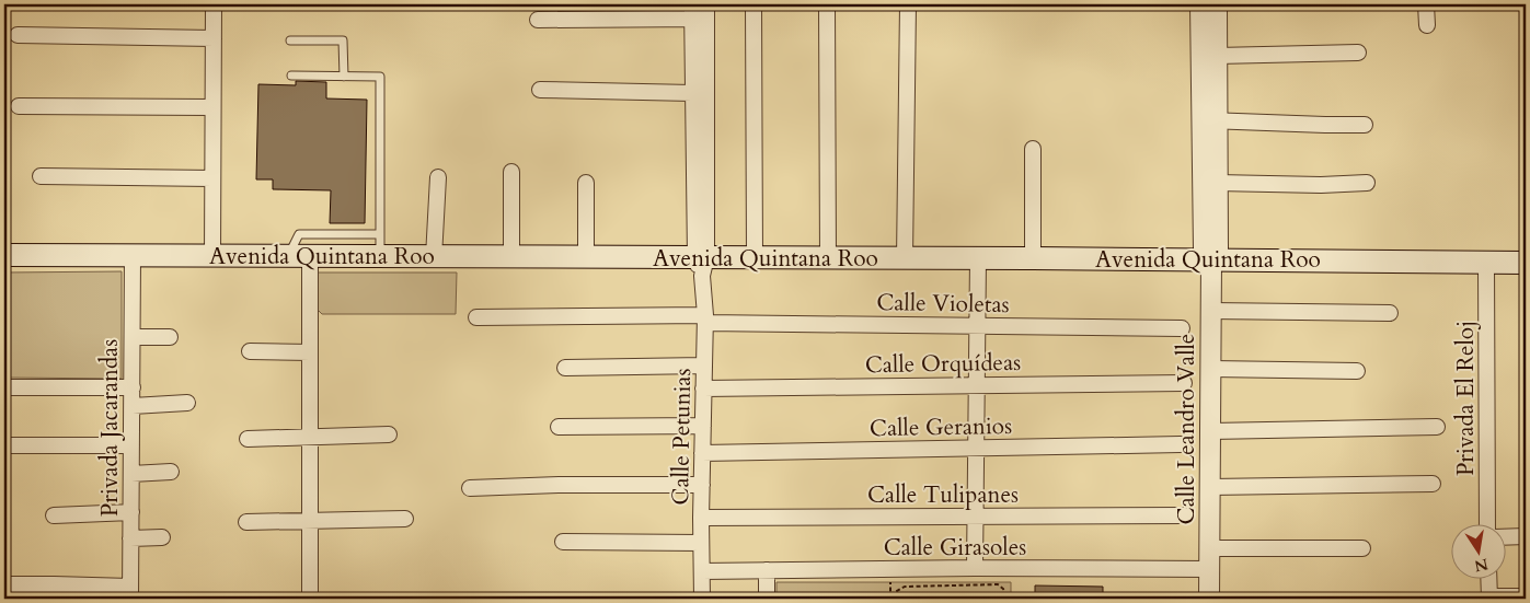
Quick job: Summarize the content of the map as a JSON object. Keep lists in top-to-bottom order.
{
  "streets": {
    "main road": ["Avenida Quintana Roo"],
    "street": [
      "Calle Violetas",
      "Calle Orquídeas",
      "Privada El Reloj",
      "Calle Geranios",
      "Privada Jacarandas",
      "Calle Leandro Valle",
      "Calle Petunias",
      "Calle Tulipanes",
      "Calle Girasoles"
    ]
  },
  "crossings": [
    ["Avenida Quintana Roo", "Privada El Reloj"],
    ["Avenida Quintana Roo", "Privada Jacarandas"],
    ["Avenida Quintana Roo", "Calle Leandro Valle"],
    ["Avenida Quintana Roo", "Calle Petunias"],
    ["Calle Violetas", "Calle Petunias"],
    ["Calle Orquídeas", "Calle Petunias"],
    ["Calle Geranios", "Calle Petunias"],
    ["Calle Leandro Valle", "Calle Girasoles"],
    ["Calle Petunias", "Calle Tulipanes"],
    ["Calle Petunias", "Calle Girasoles"]
  ],
  "north": "bottom"
}
